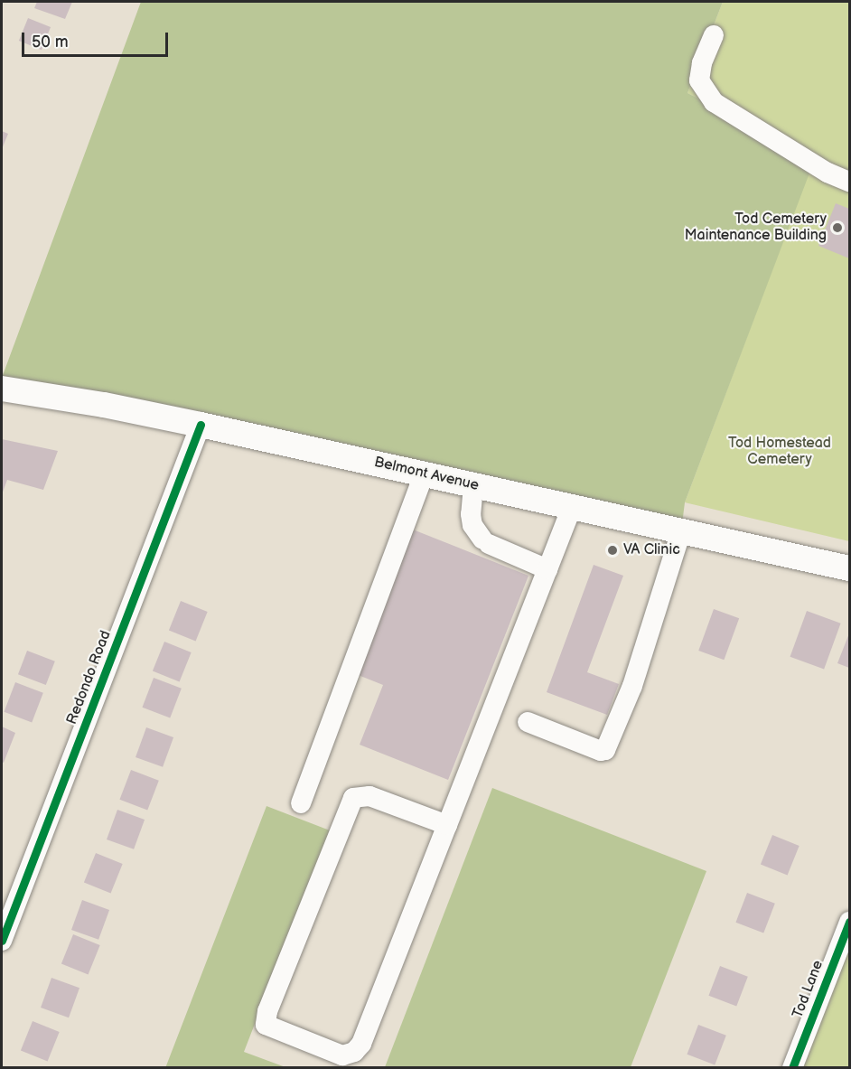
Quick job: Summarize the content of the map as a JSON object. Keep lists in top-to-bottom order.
{
  "streets": {
    "main road": ["Belmont Avenue"],
    "street": ["Redondo Road", "Tod Lane"]
  },
  "crossings": [
    ["Belmont Avenue", "Redondo Road"]
  ],
  "parks": ["Tod Homestead Cemetery"],
  "places": ["Tod Cemetery Maintenance Building", "VA Clinic"],
  "scale_bar": "50 m"
}
